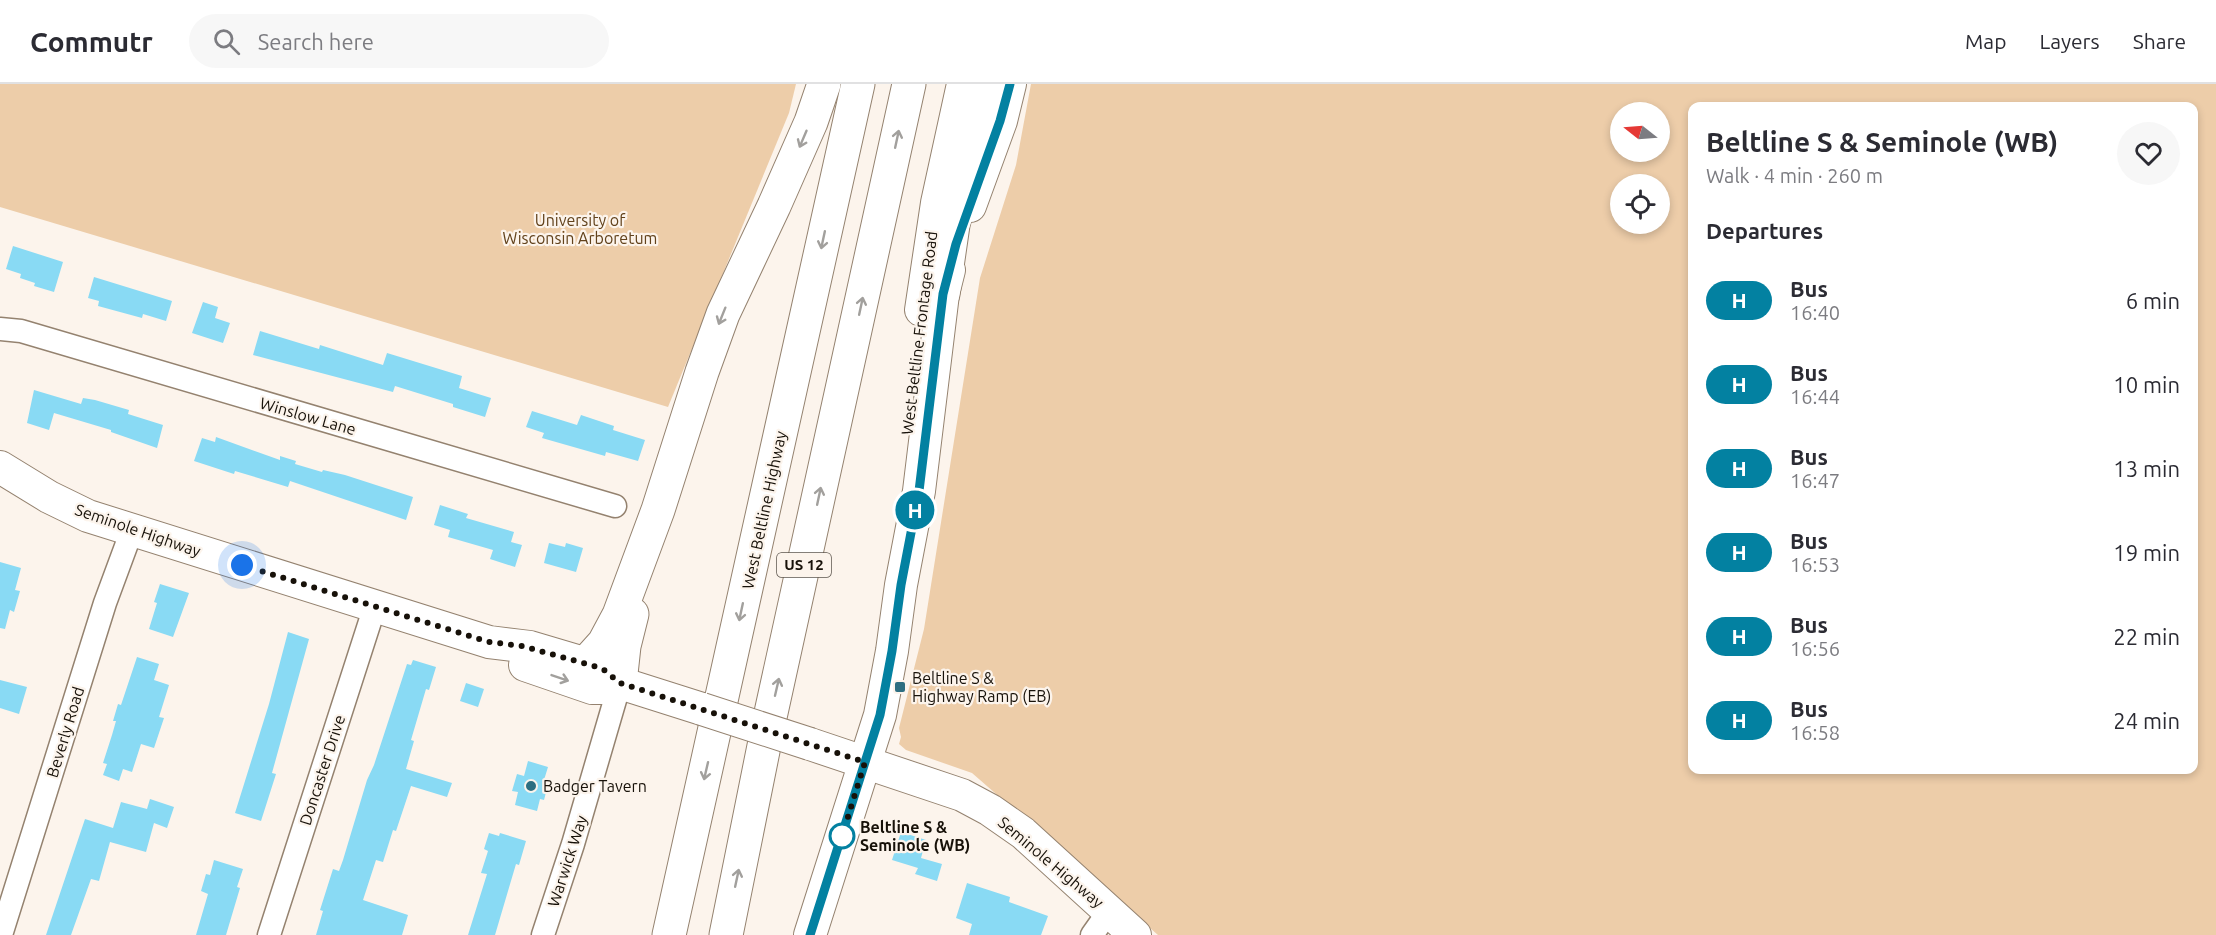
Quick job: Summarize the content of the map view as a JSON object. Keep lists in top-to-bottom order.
{
  "streets": {
    "highway": ["West Beltline Highway", "US 12"],
    "street": [
      "West Beltline Frontage Road",
      "Winslow Lane",
      "Seminole Highway",
      "Beverly Road",
      "Doncaster Drive",
      "Warwick Way"
    ]
  },
  "crossings": [
    ["West Beltline Frontage Road", "Seminole Highway"],
    ["Seminole Highway", "Beverly Road"],
    ["Seminole Highway", "Doncaster Drive"],
    ["Seminole Highway", "Warwick Way"]
  ],
  "parks": ["University of Wisconsin Arboretum"],
  "places": {
    "transit": ["Beltline S & Highway Ramp (EB)"],
    "other": ["Badger Tavern", "Beltline S & Seminole (WB)"]
  },
  "lines": ["bus line H"],
  "north": "left",
  "page": {
    "header": "Commutr",
    "search": "Search here",
    "nav": ["Map", "Layers", "Share"],
    "on_map": "H",
    "heading": [
      ["Beltline S & Seminole (WB)", "Walk · 4 min · 260 m"],
      "Departures"
    ],
    "list": [
      {
        "mark": "H",
        "name": "Bus",
        "note": "16:40",
        "value": "6 min"
      },
      {
        "mark": "H",
        "name": "Bus",
        "note": "16:44",
        "value": "10 min"
      },
      {
        "mark": "H",
        "name": "Bus",
        "note": "16:47",
        "value": "13 min"
      },
      {
        "mark": "H",
        "name": "Bus",
        "note": "16:53",
        "value": "19 min"
      },
      {
        "mark": "H",
        "name": "Bus",
        "note": "16:56",
        "value": "22 min"
      },
      {
        "mark": "H",
        "name": "Bus",
        "note": "16:58",
        "value": "24 min"
      }
    ]
  }
}
